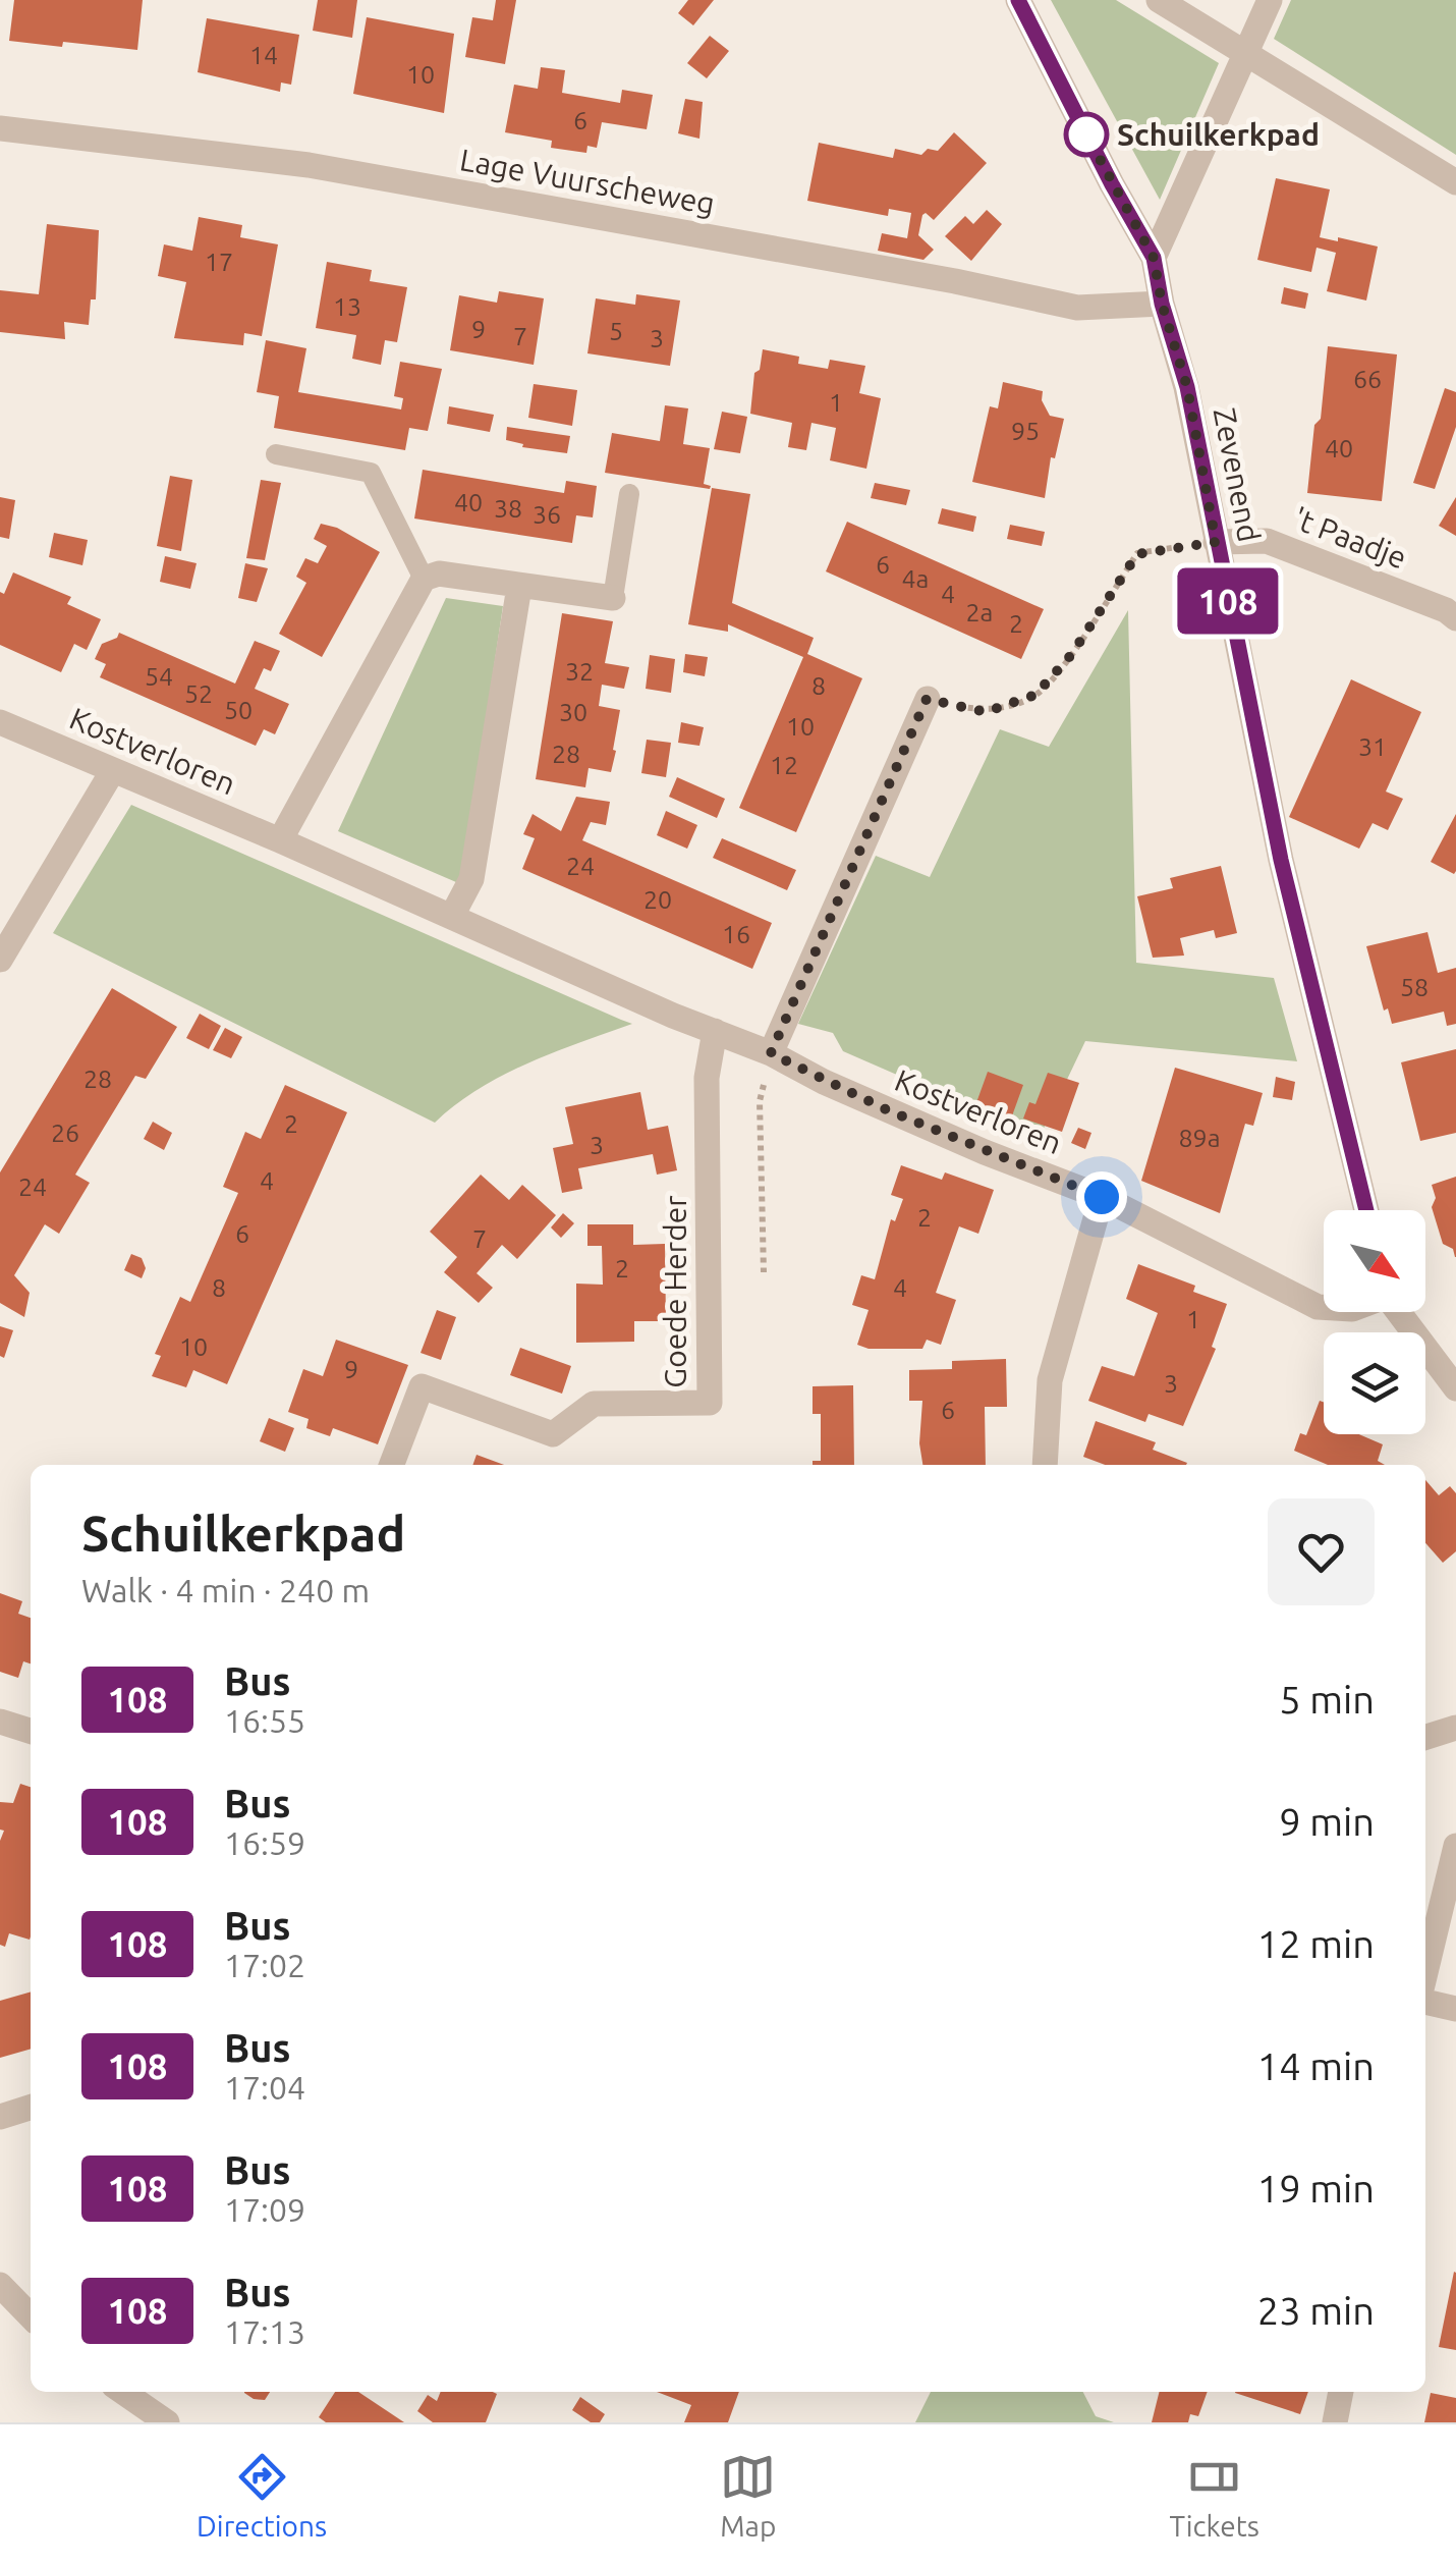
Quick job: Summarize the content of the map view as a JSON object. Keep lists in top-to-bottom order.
{
  "streets": {
    "street": [
      "Lage Vuurscheweg",
      "Zevenend",
      "'t Paadje",
      "Kostverloren",
      "Goede Herder"
    ]
  },
  "crossings": [
    ["Lage Vuurscheweg", "Zevenend"],
    ["Zevenend", "'t Paadje"],
    ["Kostverloren", "Goede Herder"]
  ],
  "places": ["Schuilkerkpad"],
  "lines": ["bus line 108"],
  "house_numbers": [
    "14",
    "10",
    "6",
    "17",
    "13",
    "9",
    "5",
    "7",
    "3",
    "66",
    "1",
    "95",
    "40",
    "40",
    "38",
    "36",
    "6",
    "4a",
    "4",
    "2a",
    "2",
    "32",
    "54",
    "8",
    "52",
    "50",
    "30",
    "10",
    "31",
    "28",
    "12",
    "24",
    "20",
    "16",
    "58",
    "28",
    "2",
    "26",
    "89a",
    "3",
    "4",
    "24",
    "2",
    "6",
    "7",
    "2",
    "8",
    "4",
    "1",
    "10",
    "9",
    "3",
    "6"
  ],
  "north": "bottom right",
  "page": {
    "on_map": "108",
    "heading": ["Schuilkerkpad", "Walk · 4 min · 240 m"],
    "list": [
      {
        "mark": "108",
        "name": "Bus",
        "note": "16:55",
        "value": "5 min"
      },
      {
        "mark": "108",
        "name": "Bus",
        "note": "16:59",
        "value": "9 min"
      },
      {
        "mark": "108",
        "name": "Bus",
        "note": "17:02",
        "value": "12 min"
      },
      {
        "mark": "108",
        "name": "Bus",
        "note": "17:04",
        "value": "14 min"
      },
      {
        "mark": "108",
        "name": "Bus",
        "note": "17:09",
        "value": "19 min"
      },
      {
        "mark": "108",
        "name": "Bus",
        "note": "17:13",
        "value": "23 min"
      }
    ],
    "tabs": ["Directions", "Map", "Tickets"]
  }
}
